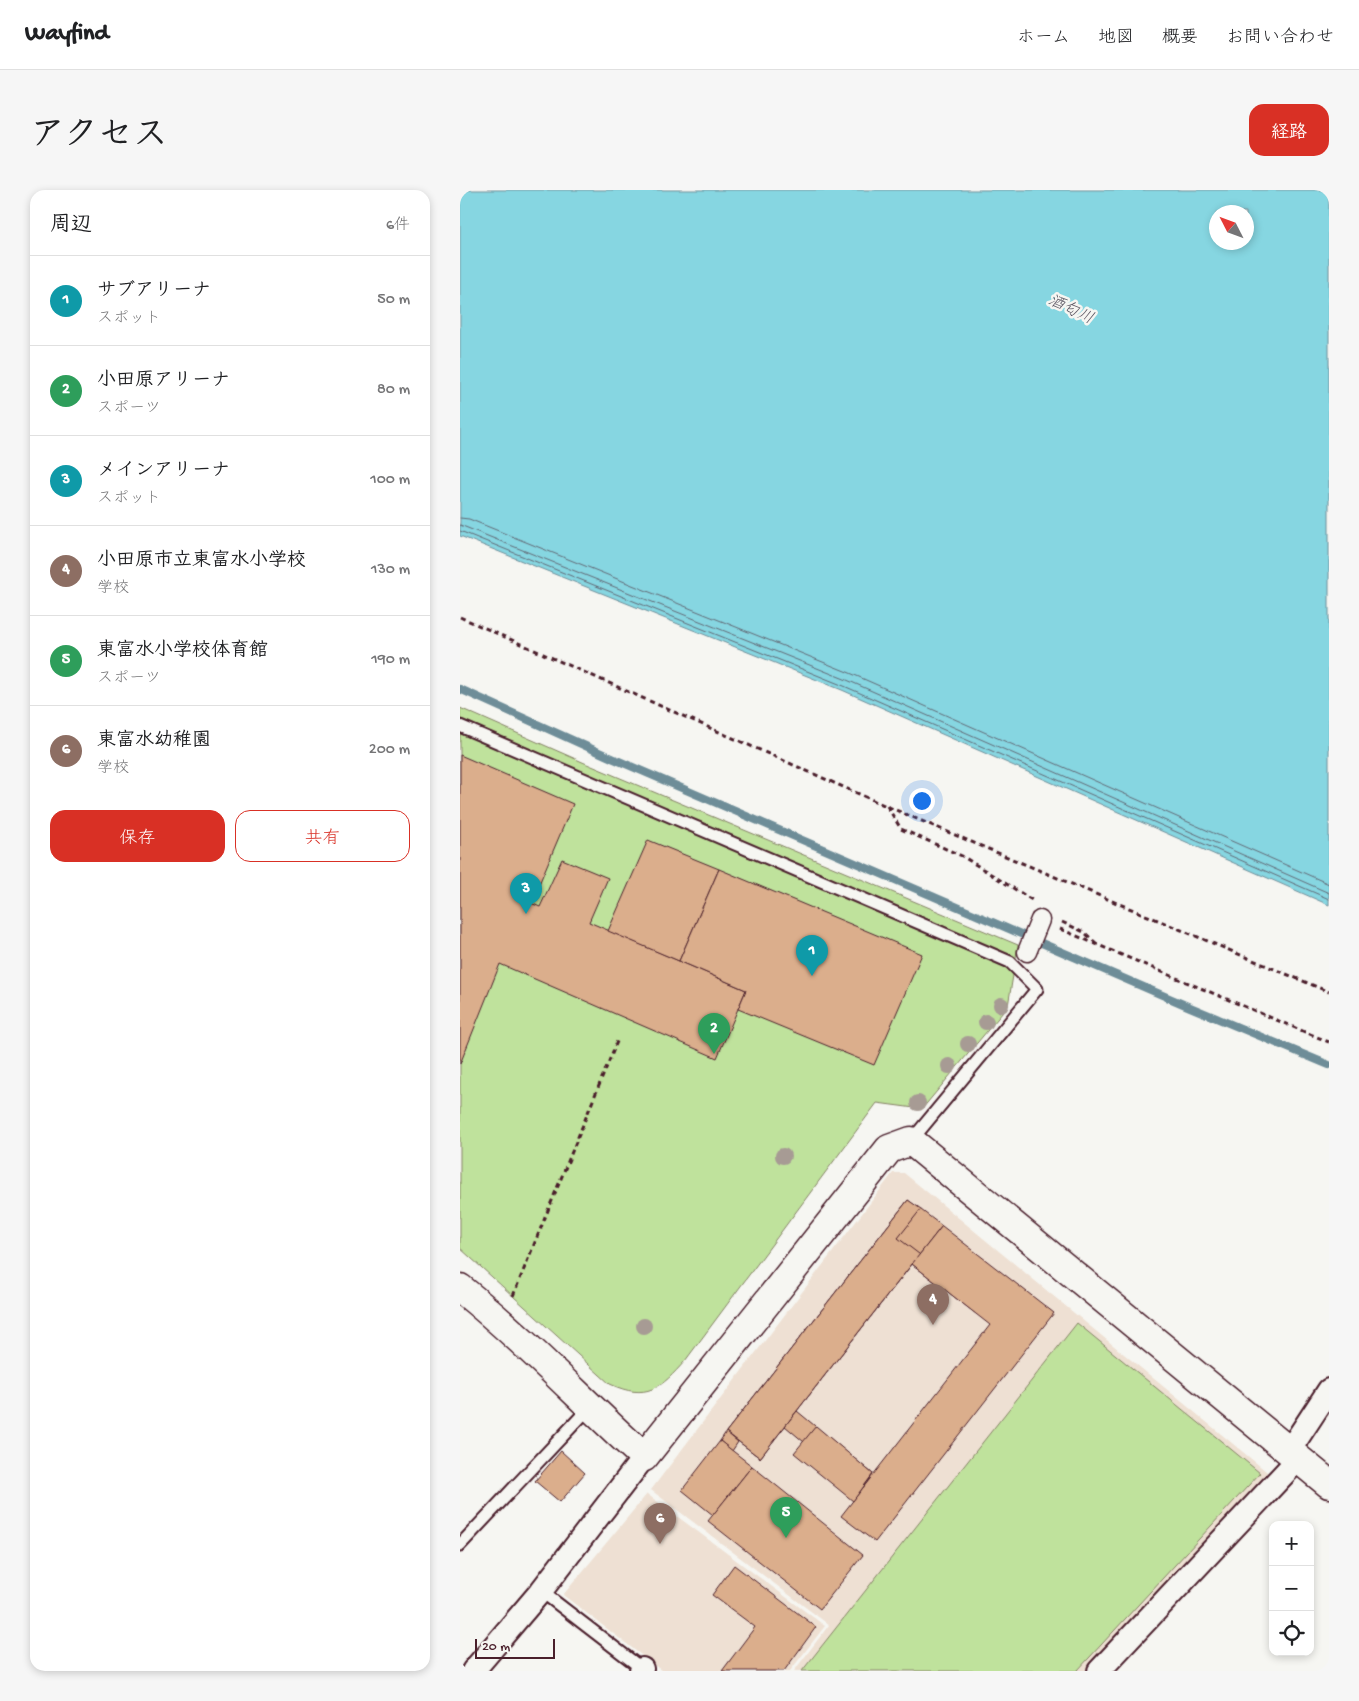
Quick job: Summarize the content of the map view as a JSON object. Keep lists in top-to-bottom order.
{
  "water": ["酒匂川"],
  "scale_bar": "20 m",
  "north": "top left",
  "page": {
    "header": "Wayfind",
    "nav": [
      "ホーム",
      "地図",
      "概要",
      "お問い合わせ"
    ],
    "title": "アクセス",
    "buttons": [
      "経路",
      ["保存", "共有"]
    ],
    "heading": ["周辺", "6件"],
    "list": [
      {
        "mark": "1",
        "name": "サブアリーナ",
        "note": "スポット",
        "value": "50 m"
      },
      {
        "mark": "2",
        "name": "小田原アリーナ",
        "note": "スポーツ",
        "value": "80 m"
      },
      {
        "mark": "3",
        "name": "メインアリーナ",
        "note": "スポット",
        "value": "100 m"
      },
      {
        "mark": "4",
        "name": "小田原市立東富水小学校",
        "note": "学校",
        "value": "130 m"
      },
      {
        "mark": "5",
        "name": "東富水小学校体育館",
        "note": "スポーツ",
        "value": "190 m"
      },
      {
        "mark": "6",
        "name": "東富水幼稚園",
        "note": "学校",
        "value": "200 m"
      }
    ],
    "pins": [
      "3",
      "1",
      "2",
      "4",
      "5",
      "6"
    ],
    "map_buttons": ["+", "−"],
    "scale": "20 m"
  }
}
